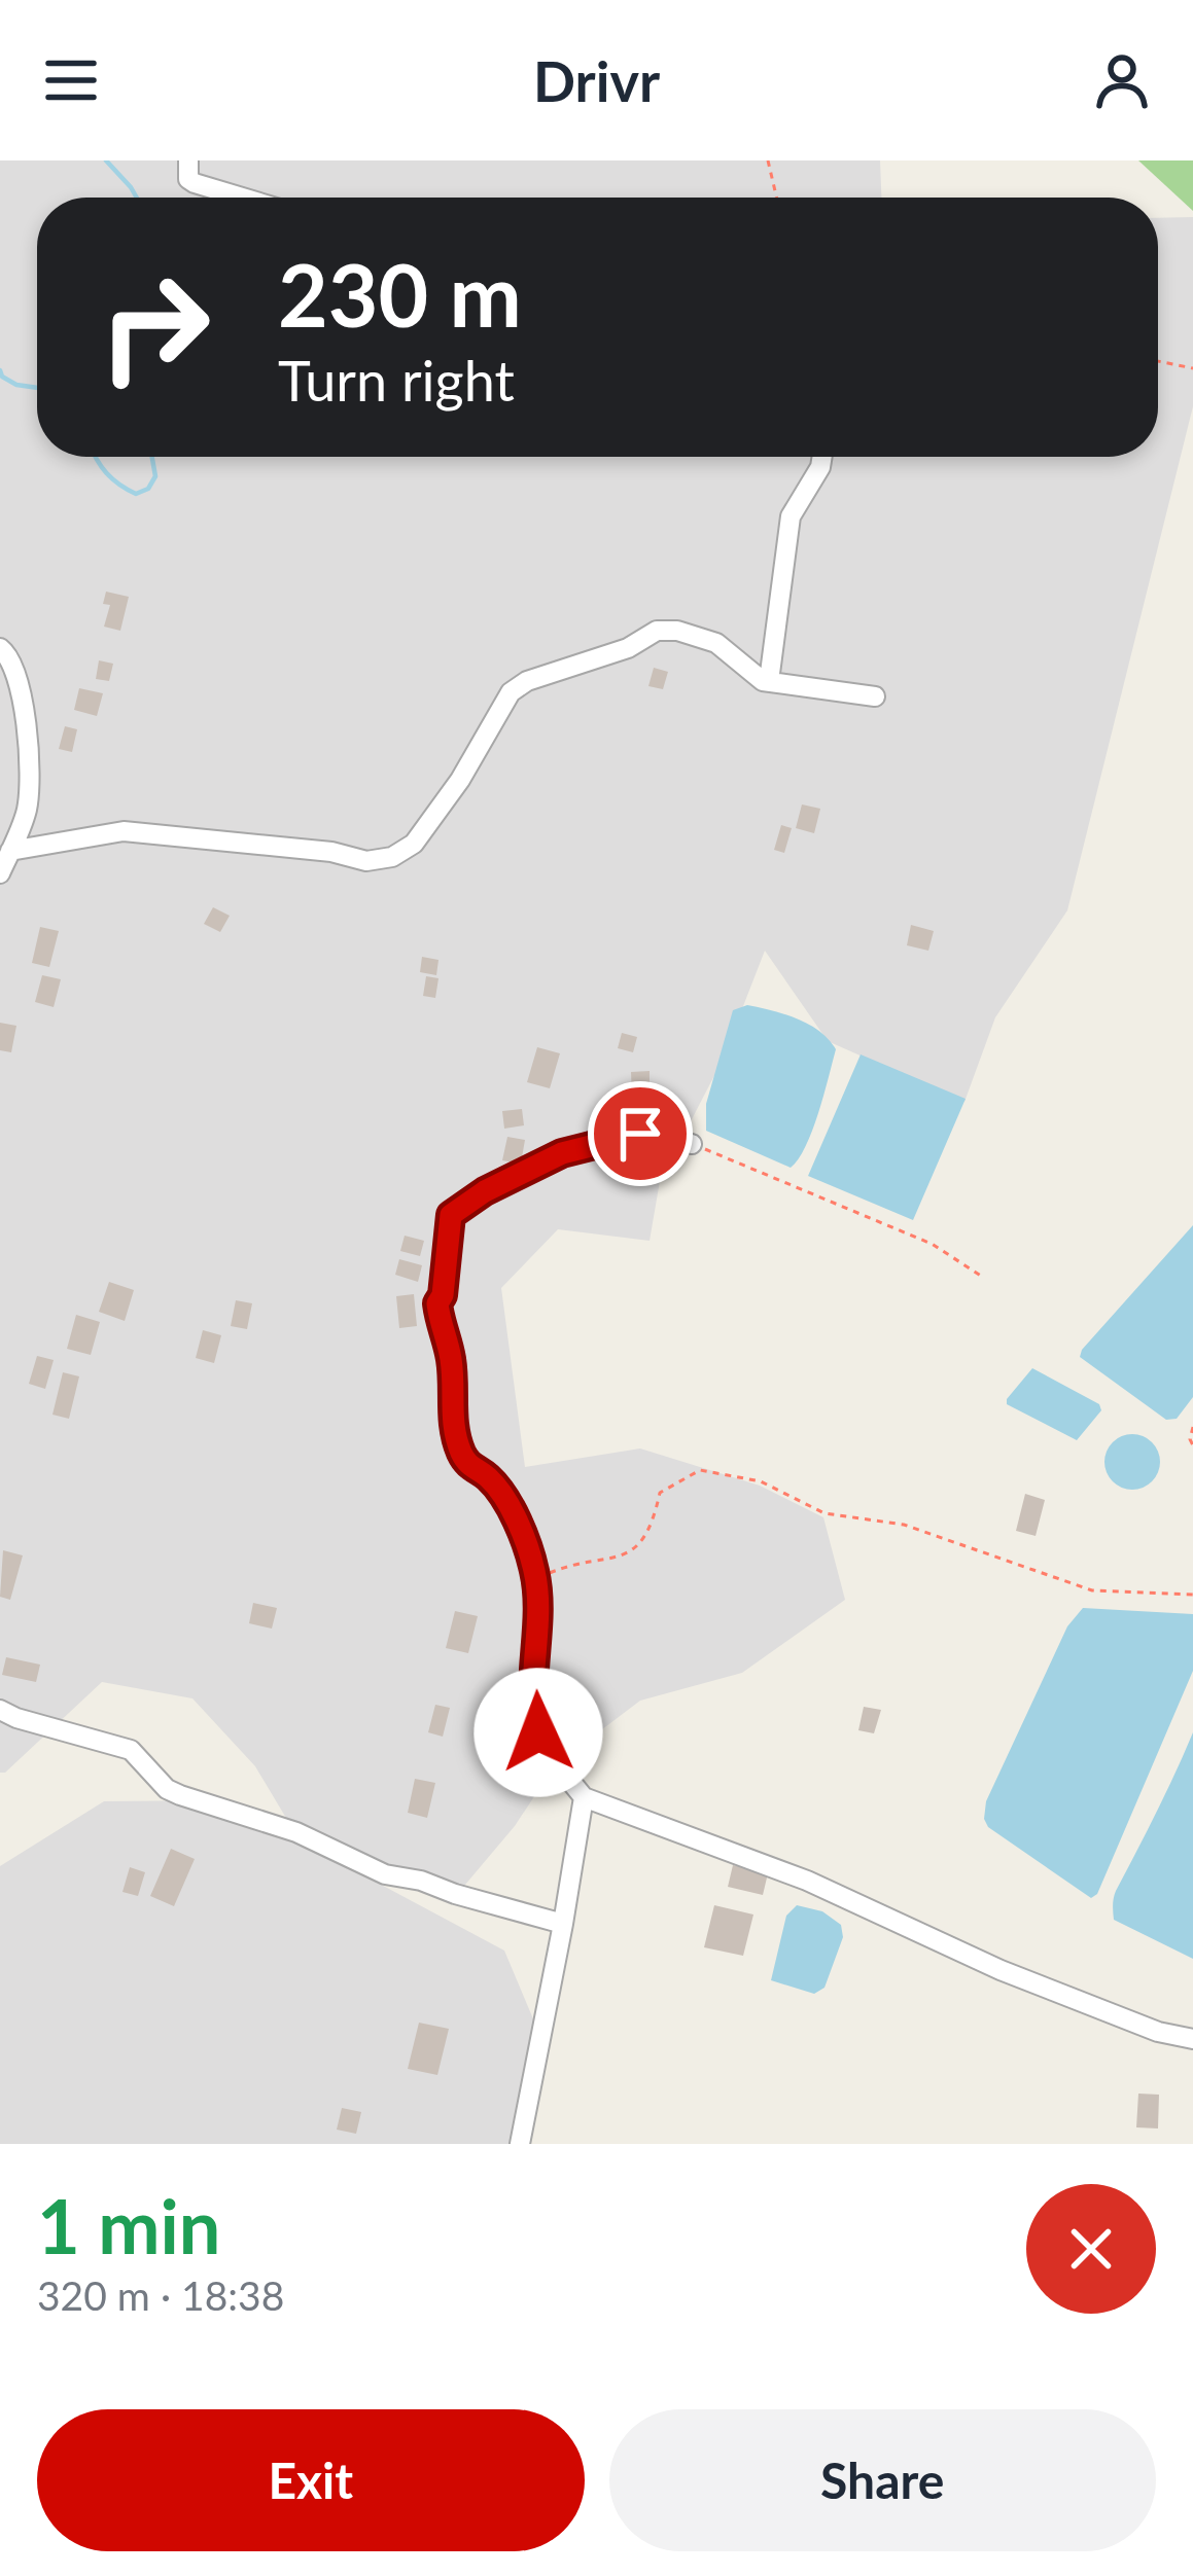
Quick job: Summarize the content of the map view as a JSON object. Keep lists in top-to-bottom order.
{
  "page": {
    "header": "Drivr",
    "turn": ["230 m", "Turn right"],
    "heading": ["1 min", "320 m · 18:38"],
    "buttons": ["Exit", "Share"]
  }
}
